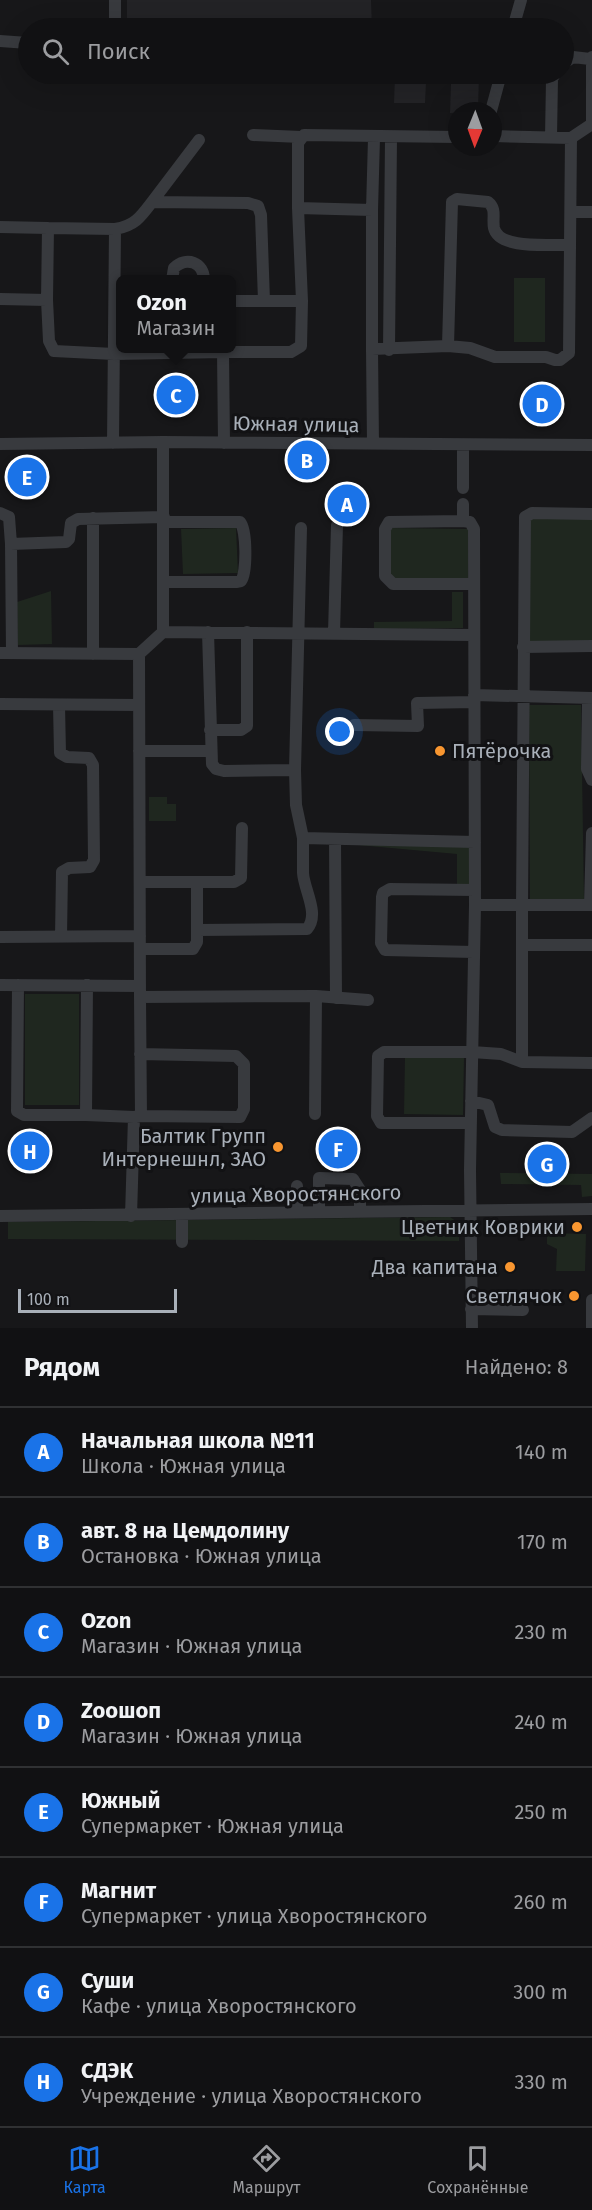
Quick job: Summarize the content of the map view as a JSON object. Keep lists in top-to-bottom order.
{
  "streets": {
    "street": ["Южная улица", "улица Хворостянского"]
  },
  "places": [
    "Пятёрочка",
    "Балтик Групп Интернешнл, ЗАО",
    "Цветник Коврики",
    "Два капитана",
    "Светлячок"
  ],
  "scale_bar": "100 m",
  "north": "bottom",
  "page": {
    "search": "Поиск",
    "popup": ["Ozon", "Магазин"],
    "pins": [
      "C",
      "D",
      "B",
      "E",
      "A",
      "F",
      "H",
      "G"
    ],
    "scale": "100 m",
    "heading": ["Рядом", "Найдено: 8"],
    "list": [
      {
        "mark": "A",
        "name": "Начальная школа №11",
        "note": "Школа · Южная улица",
        "value": "140 m"
      },
      {
        "mark": "B",
        "name": "авт. 8 на Цемдолину",
        "note": "Остановка · Южная улица",
        "value": "170 m"
      },
      {
        "mark": "C",
        "name": "Ozon",
        "note": "Магазин · Южная улица",
        "value": "230 m"
      },
      {
        "mark": "D",
        "name": "Zooшоп",
        "note": "Магазин · Южная улица",
        "value": "240 m"
      },
      {
        "mark": "E",
        "name": "Южный",
        "note": "Супермаркет · Южная улица",
        "value": "250 m"
      },
      {
        "mark": "F",
        "name": "Магнит",
        "note": "Супермаркет · улица Хворостянского",
        "value": "260 m"
      },
      {
        "mark": "G",
        "name": "Суши",
        "note": "Кафе · улица Хворостянского",
        "value": "300 m"
      },
      {
        "mark": "H",
        "name": "СДЭК",
        "note": "Учреждение · улица Хворостянского",
        "value": "330 m"
      }
    ],
    "nav": ["Карта", "Маршрут", "Сохранённые"]
  }
}
